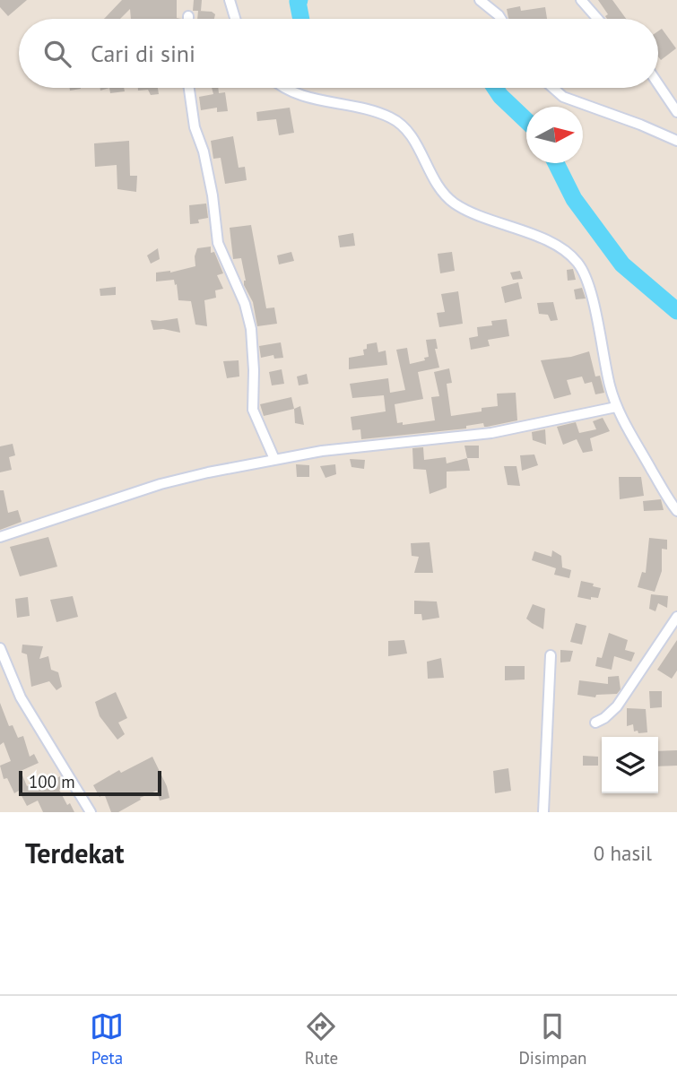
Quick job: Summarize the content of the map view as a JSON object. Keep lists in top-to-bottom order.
{
  "scale_bar": "100 m",
  "north": "right",
  "page": {
    "search": "Cari di sini",
    "scale": "100 m",
    "heading": ["Terdekat", "0 hasil"],
    "nav": ["Peta", "Rute", "Disimpan"]
  }
}
